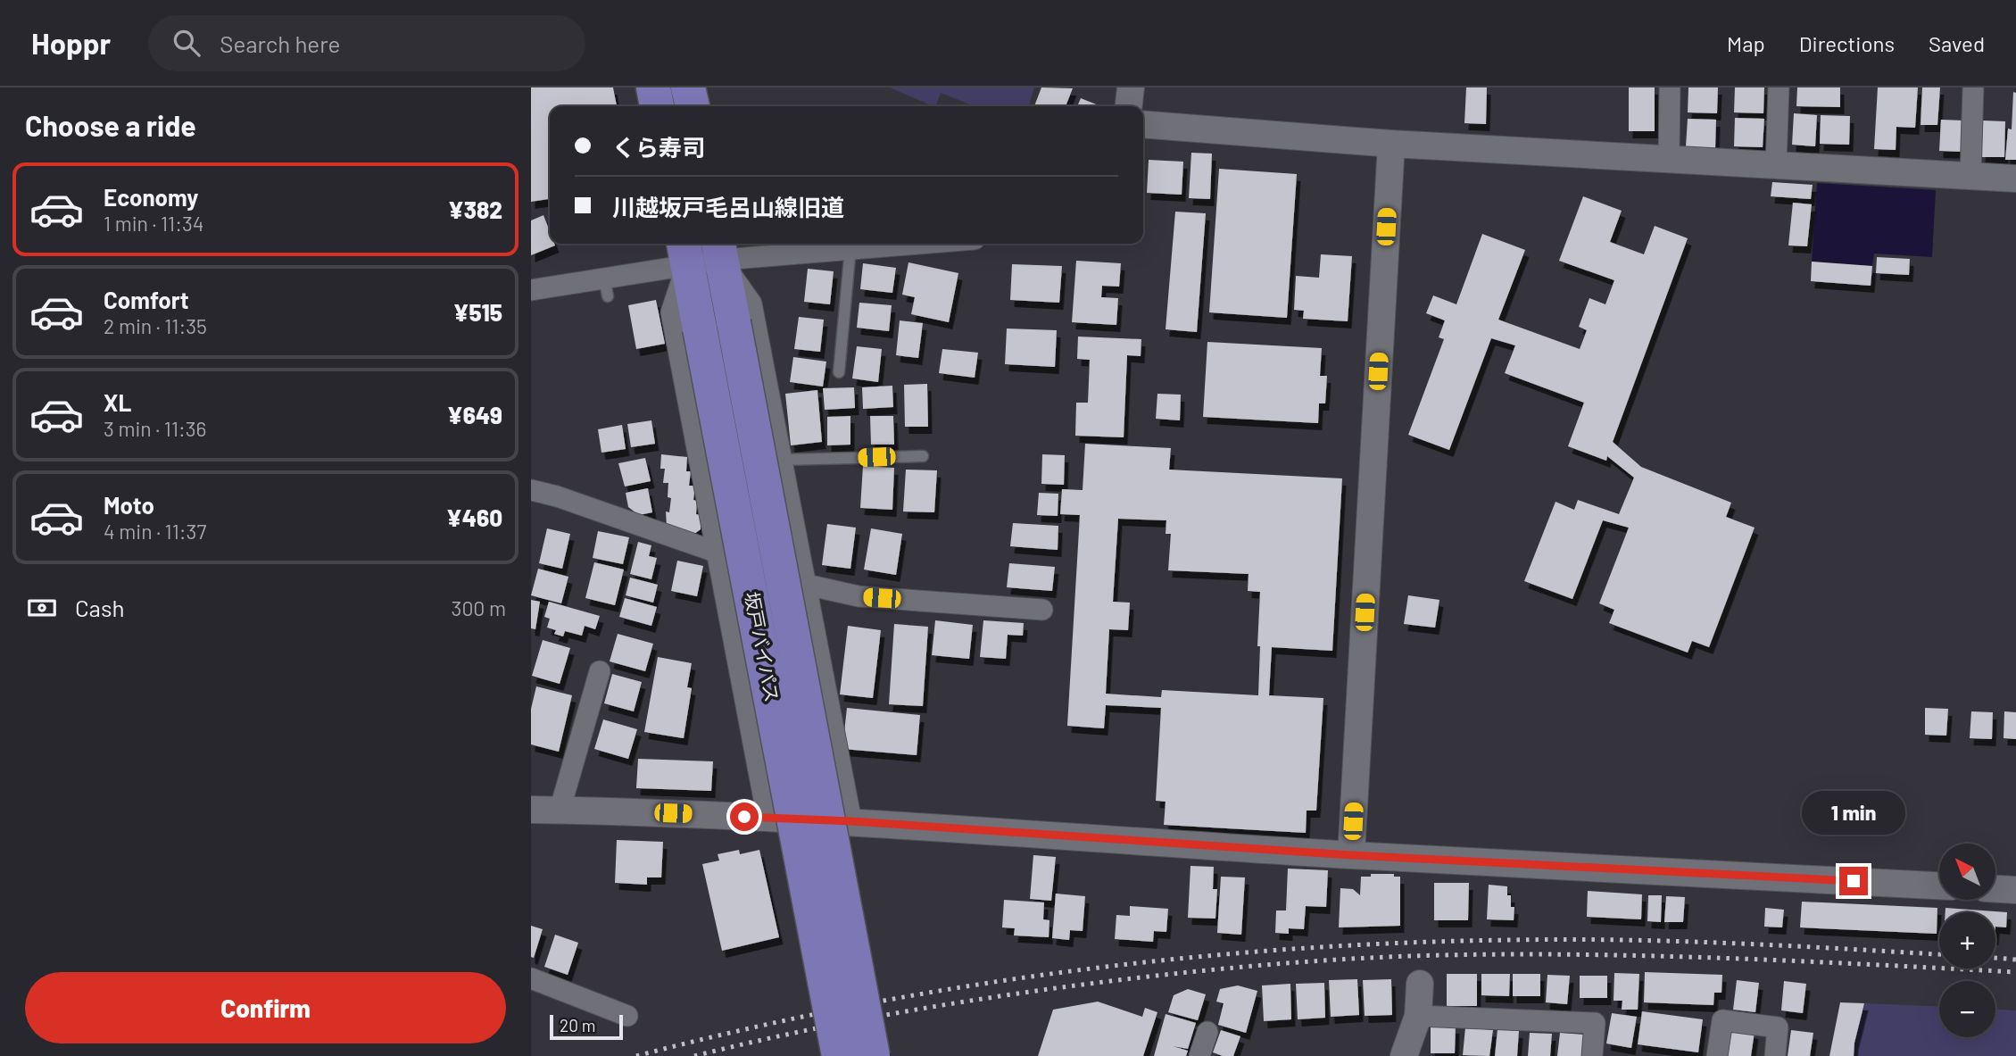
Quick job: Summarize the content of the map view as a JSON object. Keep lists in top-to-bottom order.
{
  "streets": {
    "highway": ["坂戸バイパス"]
  },
  "scale_bar": "20 m",
  "north": "top left",
  "page": {
    "header": "Hoppr",
    "search": "Search here",
    "nav": ["Map", "Directions", "Saved"],
    "heading": "Choose a ride",
    "banner": ["くら寿司", "川越坂戸毛呂山線旧道"],
    "list": [
      {
        "name": "Economy",
        "note": "1 min · 11:34",
        "value": "¥382"
      },
      {
        "name": "Comfort",
        "note": "2 min · 11:35",
        "value": "¥515"
      },
      {
        "name": "XL",
        "note": "3 min · 11:36",
        "value": "¥649"
      },
      {
        "name": "Moto",
        "note": "4 min · 11:37",
        "value": "¥460"
      }
    ],
    "pay": ["Cash", "300 m"],
    "bubble": "1 min",
    "map_buttons": ["+", "−"],
    "buttons": "Confirm",
    "scale": "20 m"
  }
}
